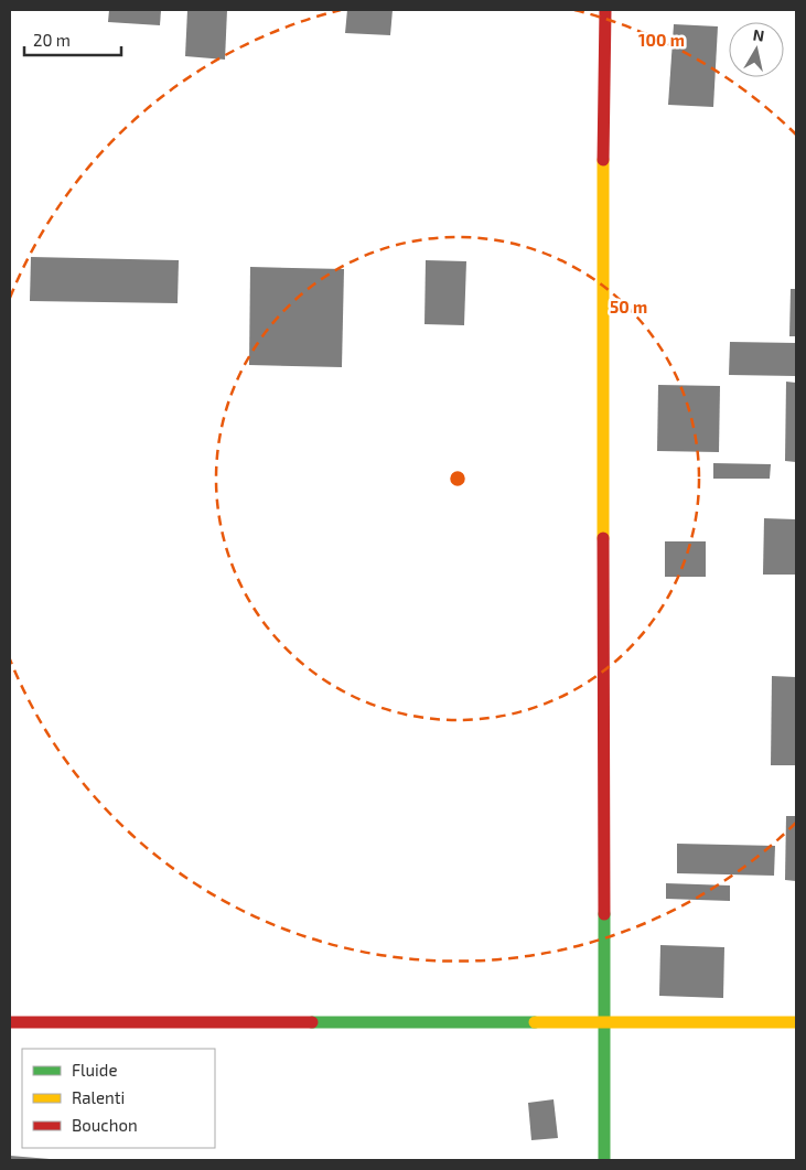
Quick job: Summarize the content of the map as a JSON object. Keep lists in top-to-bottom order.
{
  "legend": ["Fluide", "Ralenti", "Bouchon"],
  "scale_bar": "20 m",
  "north": "top",
  "rings": ["100 m", "50 m"]
}
